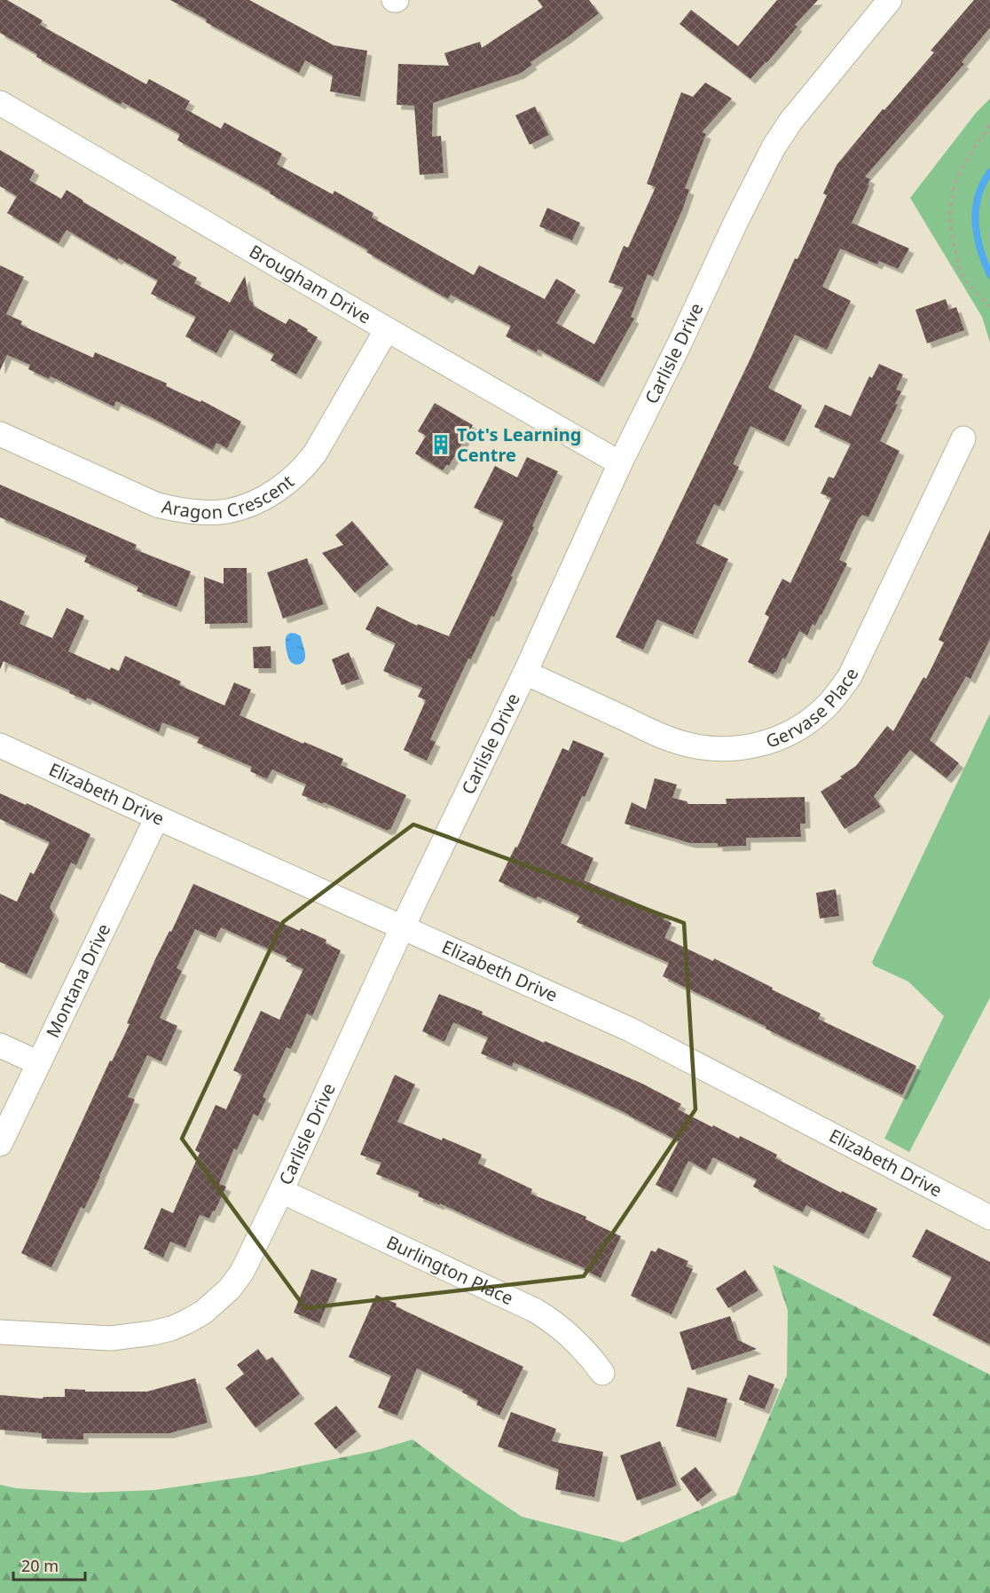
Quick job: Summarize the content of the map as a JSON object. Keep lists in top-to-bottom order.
{
  "streets": {
    "street": [
      "Brougham Drive",
      "Carlisle Drive",
      "Aragon Crescent",
      "Gervase Place",
      "Elizabeth Drive",
      "Montana Drive",
      "Burlington Place"
    ]
  },
  "crossings": [
    ["Brougham Drive", "Carlisle Drive"],
    ["Brougham Drive", "Aragon Crescent"],
    ["Carlisle Drive", "Gervase Place"],
    ["Carlisle Drive", "Elizabeth Drive"],
    ["Carlisle Drive", "Burlington Place"],
    ["Elizabeth Drive", "Montana Drive"]
  ],
  "places": {
    "building": ["Tot's Learning Centre"]
  },
  "scale_bar": "20 m"
}
